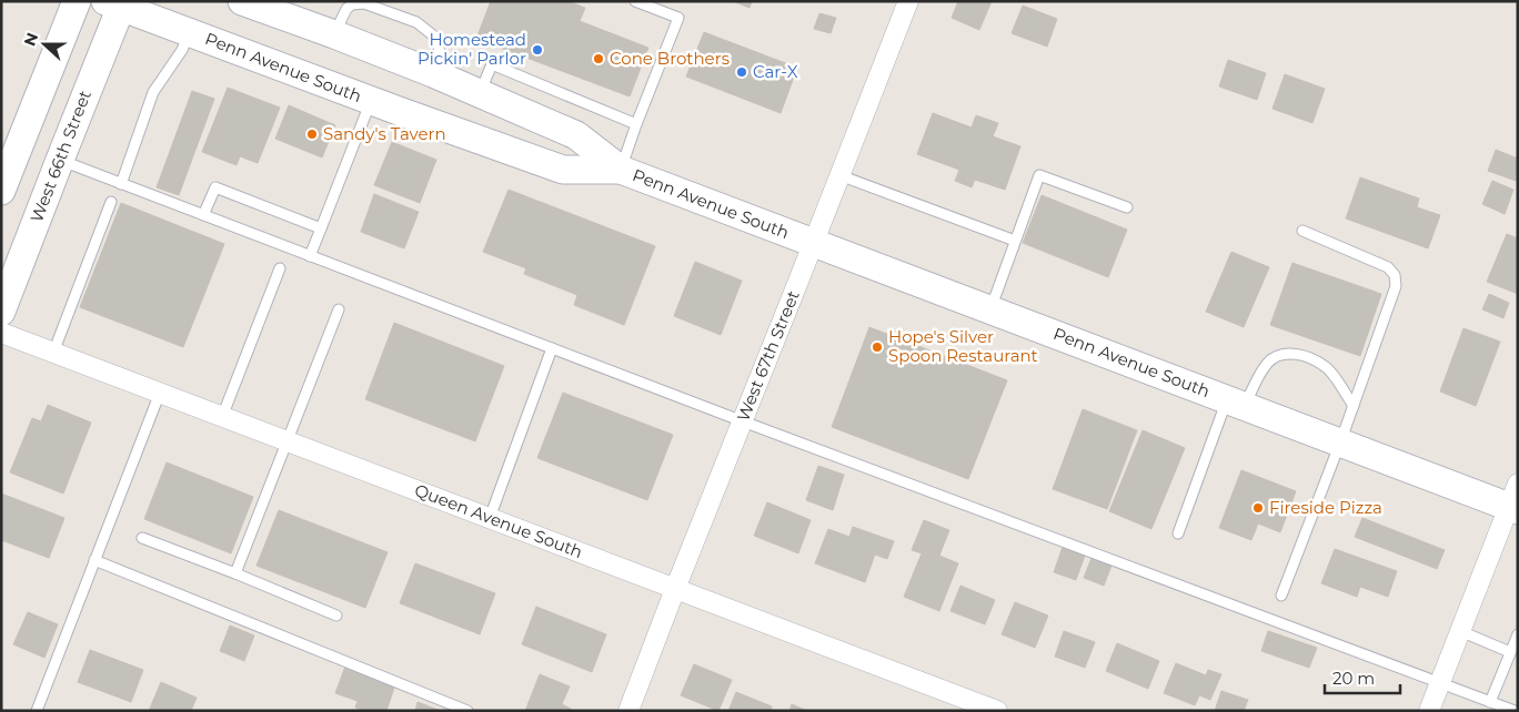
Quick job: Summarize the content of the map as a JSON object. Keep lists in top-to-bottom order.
{
  "streets": {
    "main road": ["Penn Avenue South", "West 66th Street"],
    "street": ["West 67th Street", "Queen Avenue South"]
  },
  "crossings": [
    ["Penn Avenue South", "West 66th Street"],
    ["Penn Avenue South", "West 67th Street"],
    ["West 67th Street", "Queen Avenue South"]
  ],
  "places": [
    "Homestead Pickin' Parlor",
    "Cone Brothers",
    "Car-X",
    "Sandy's Tavern",
    "Hope's Silver Spoon Restaurant",
    "Fireside Pizza"
  ],
  "scale_bar": "20 m",
  "north": "left"
}
